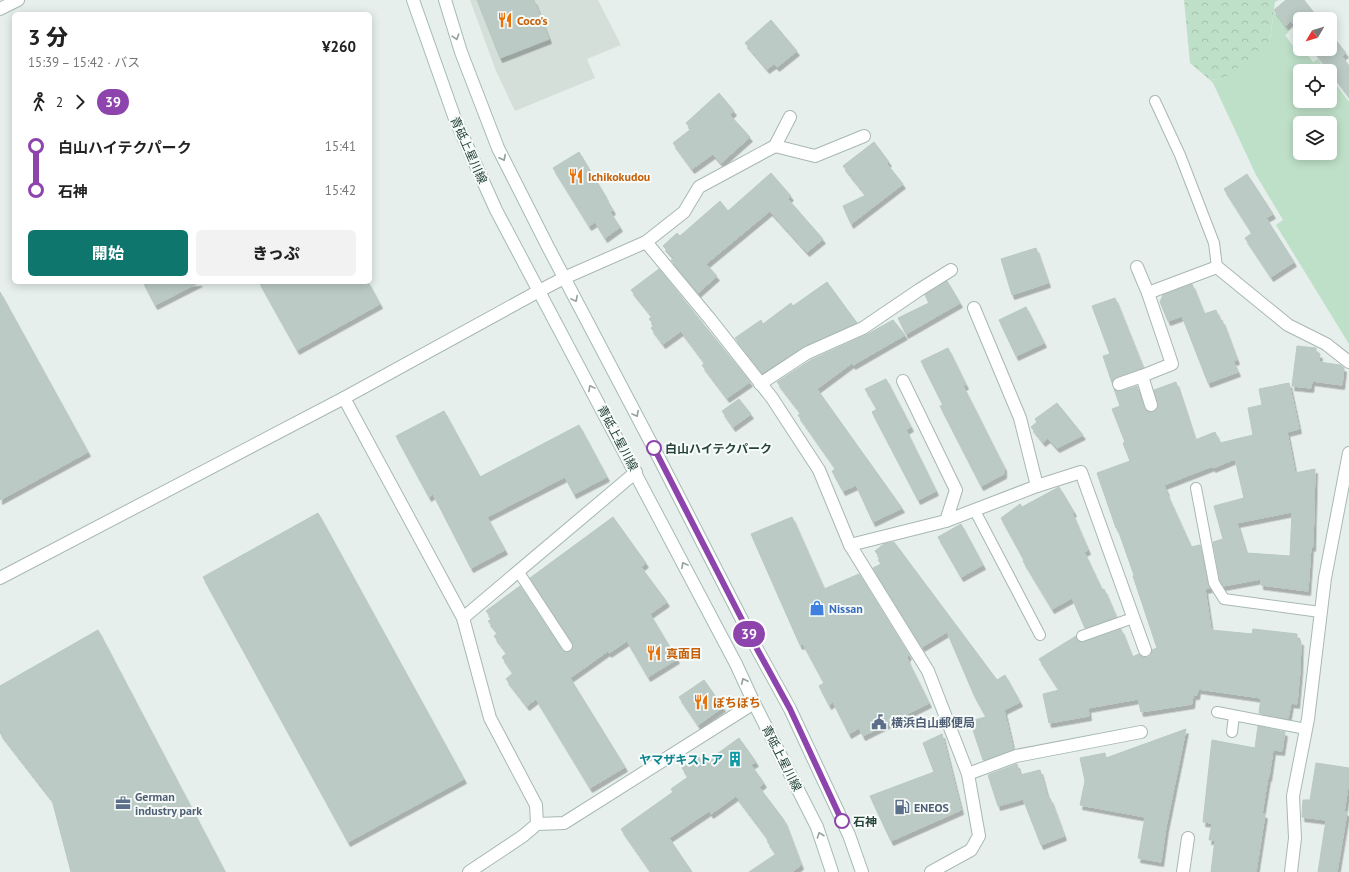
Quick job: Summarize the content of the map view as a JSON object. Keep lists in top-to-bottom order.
{
  "streets": {
    "street": ["青砥上星川線"]
  },
  "places": {
    "restaurant": [
      "Coco's",
      "Ichikokudou",
      "真面目",
      "ぼちぼち"
    ],
    "other": ["白山ハイテクパーク", "石神"],
    "shop": ["Nissan"],
    "public building": ["横浜白山郵便局"],
    "building": ["ヤマザキストア"],
    "office": ["German industry park"],
    "fuel station": ["ENEOS"]
  },
  "lines": ["bus line 39"],
  "north": "bottom left",
  "page": {
    "on_map": "39",
    "heading": ["3 分", "15:39 – 15:42 · バス", "¥260"],
    "legs": ["2", "39"],
    "list": [
      {
        "name": "白山ハイテクパーク",
        "value": "15:41"
      },
      {
        "name": "石神",
        "value": "15:42"
      }
    ],
    "buttons": ["開始", "きっぷ"]
  }
}
